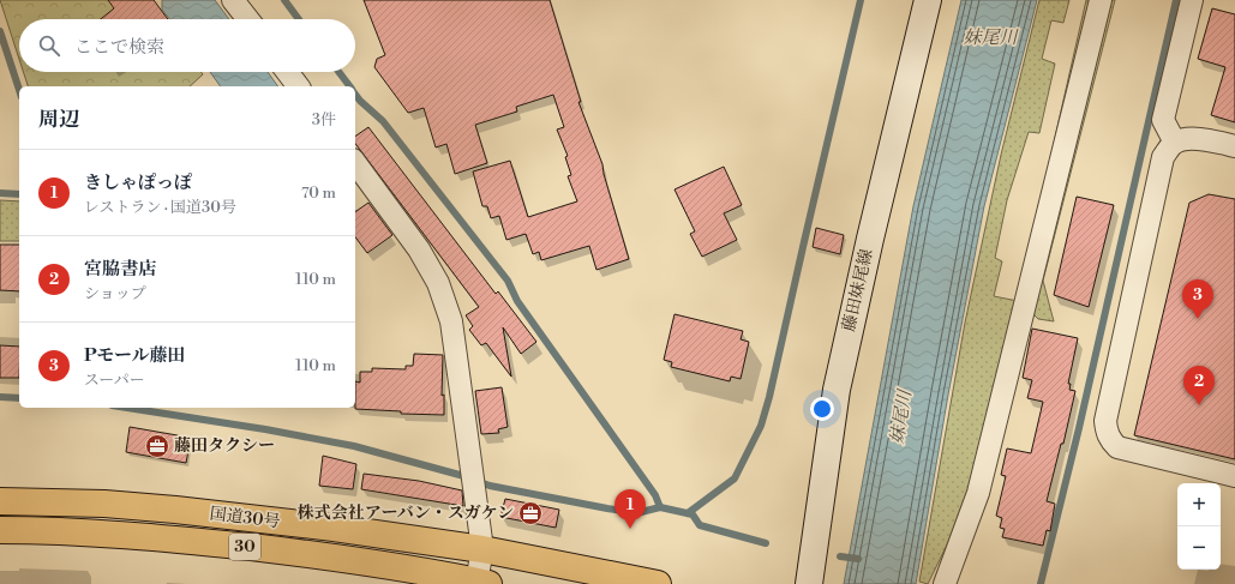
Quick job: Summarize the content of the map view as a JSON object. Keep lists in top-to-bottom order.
{
  "streets": {
    "highway": ["国道30号", "30"],
    "main road": ["藤田妹尾線"]
  },
  "water": ["妹尾川"],
  "places": {
    "office": ["藤田タクシー", "株式会社アーバン・スガケン"]
  },
  "page": {
    "search": "ここで検索",
    "heading": ["周辺", "3件"],
    "list": [
      {
        "mark": "1",
        "name": "きしゃぽっぽ",
        "note": "レストラン · 国道30号",
        "value": "70 m"
      },
      {
        "mark": "2",
        "name": "宮脇書店",
        "note": "ショップ",
        "value": "110 m"
      },
      {
        "mark": "3",
        "name": "Pモール藤田",
        "note": "スーパー",
        "value": "110 m"
      }
    ],
    "pins": ["3", "2", "1"],
    "map_buttons": ["+", "−"]
  }
}
